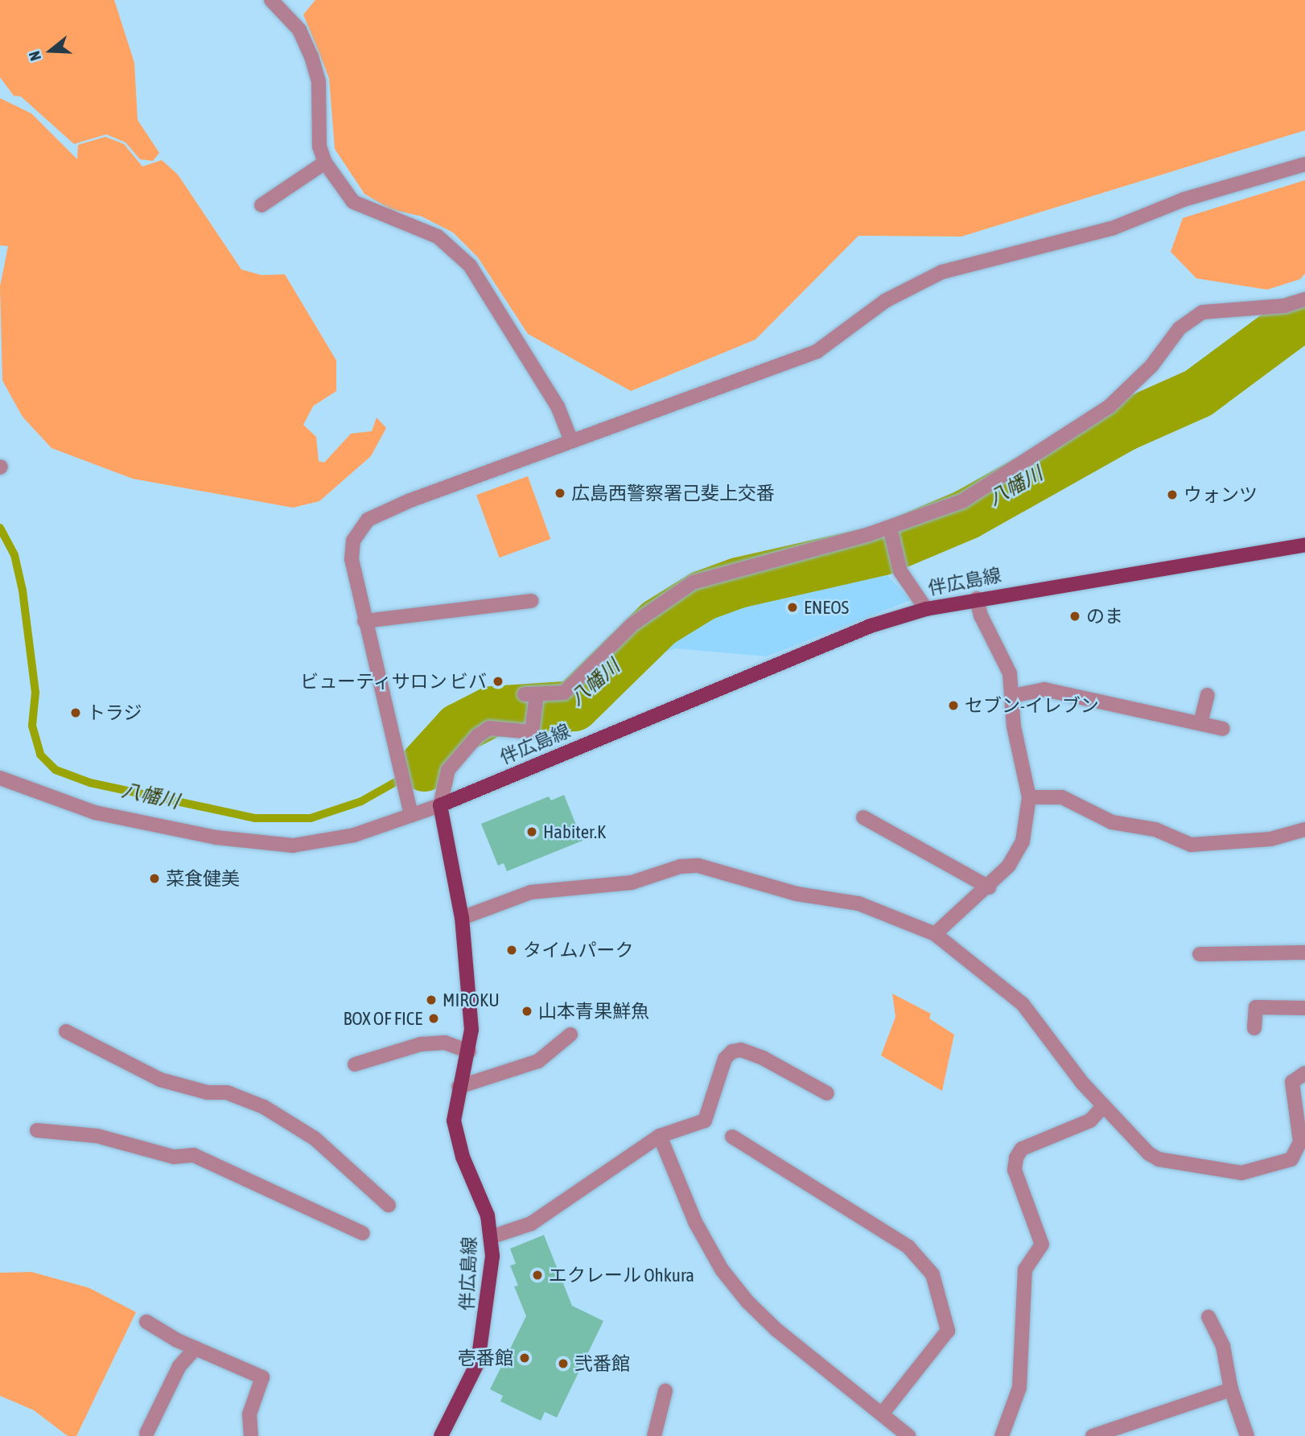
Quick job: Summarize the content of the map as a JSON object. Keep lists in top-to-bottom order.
{
  "streets": {
    "main road": ["伴広島線"]
  },
  "water": ["八幡川"],
  "places": [
    "広島西警察署己斐上交番",
    "ウォンツ",
    "ENEOS",
    "のま",
    "ビューティサロン ビバ",
    "セブン-イレブン",
    "トラジ",
    "Habiter.K",
    "菜食健美",
    "タイムパーク",
    "MIROKU",
    "山本青果鮮魚",
    "BOX OF FICE",
    "エクレール Ohkura",
    "壱番館",
    "弐番館"
  ],
  "north": "left"
}
